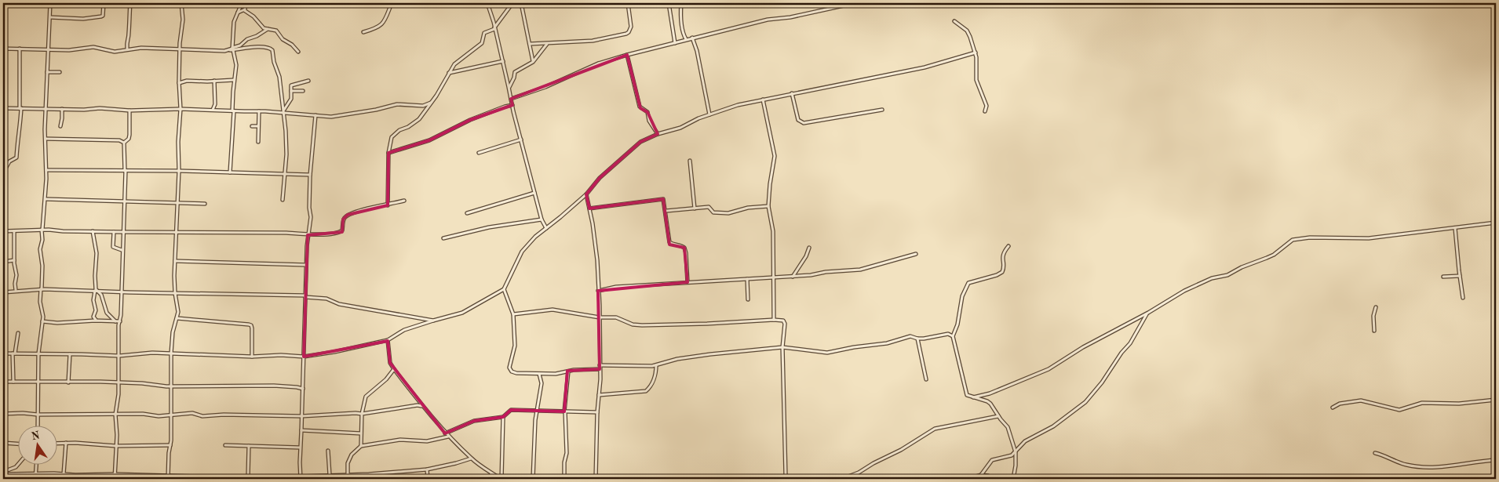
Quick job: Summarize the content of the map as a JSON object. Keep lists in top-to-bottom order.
{
  "north": "top"
}
